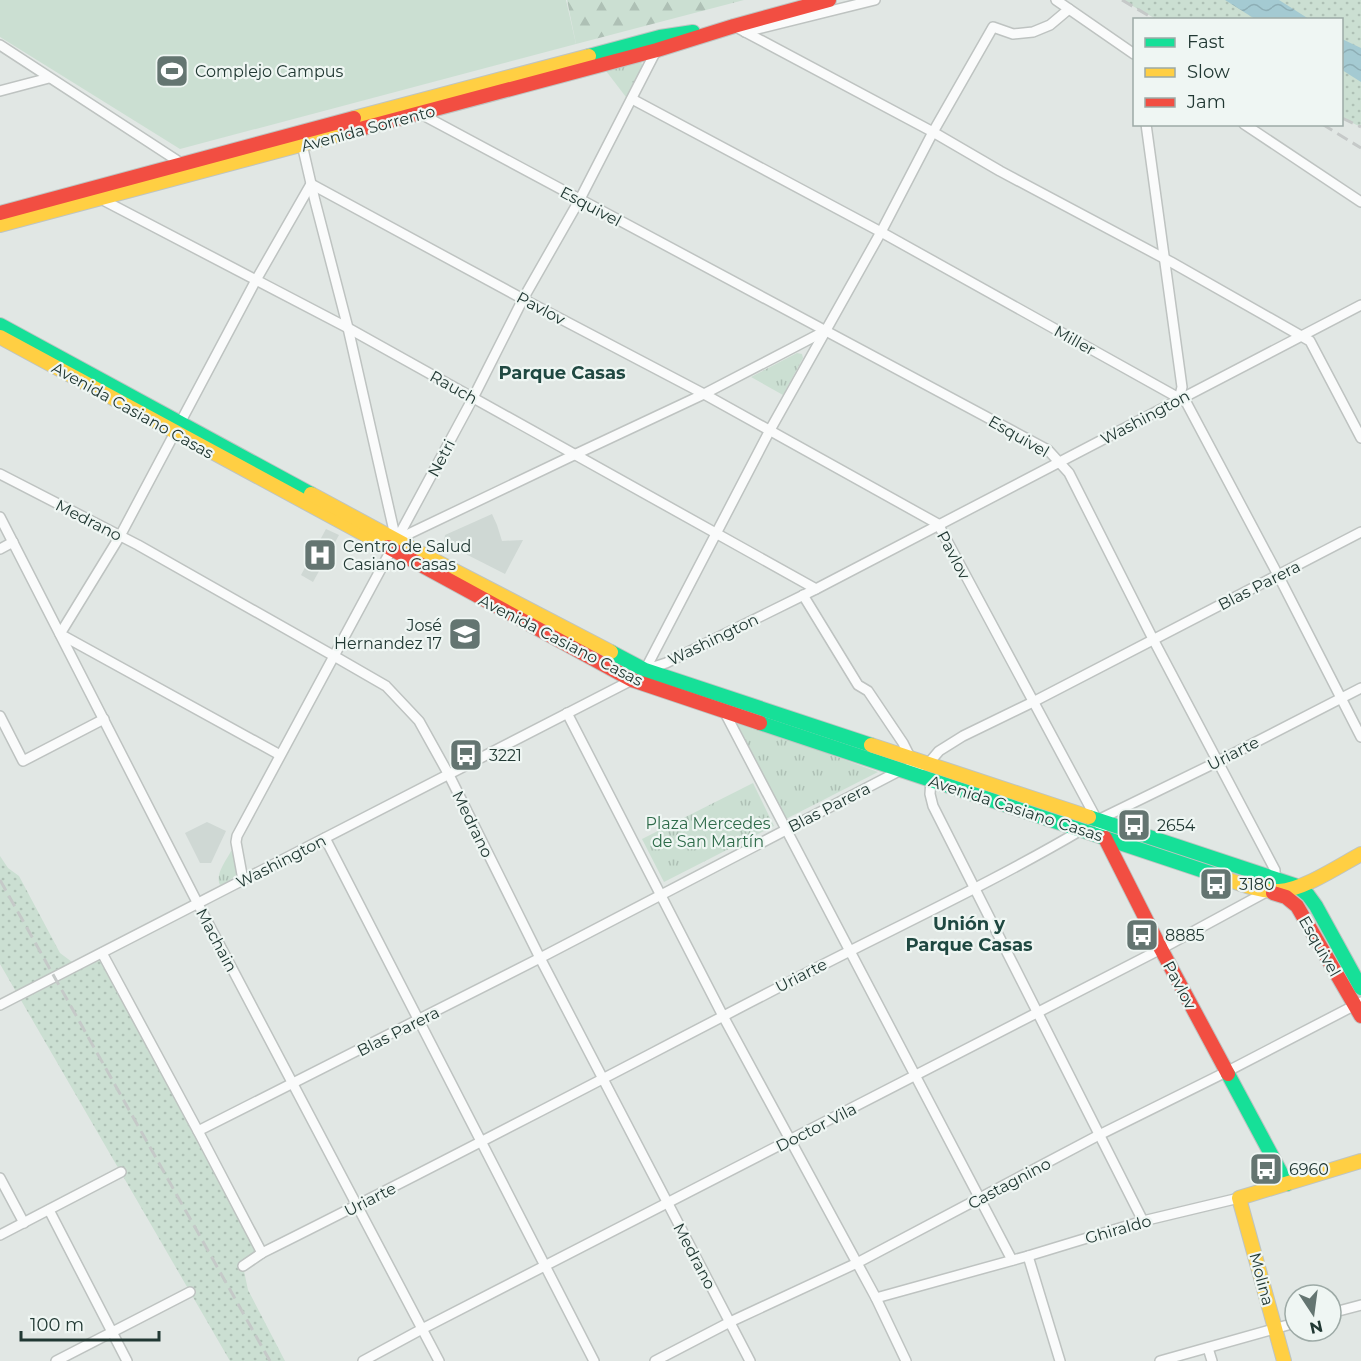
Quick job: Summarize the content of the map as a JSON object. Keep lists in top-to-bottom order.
{
  "streets": {
    "main road": [
      "Avenida Sorrento",
      "Esquivel",
      "Pavlov",
      "Avenida Casiano Casas",
      "Ghiraldo",
      "Molina"
    ],
    "street": [
      "Miller",
      "Rauch",
      "Washington",
      "Netri",
      "Medrano",
      "Blas Parera",
      "Uriarte",
      "Machain",
      "Doctor Vila",
      "Castagnino"
    ]
  },
  "crossings": [
    ["Avenida Sorrento", "Esquivel"],
    ["Avenida Sorrento", "Rauch"],
    ["Avenida Sorrento", "Netri"],
    ["Esquivel", "Avenida Casiano Casas"],
    ["Esquivel", "Washington"],
    ["Esquivel", "Netri"],
    ["Esquivel", "Blas Parera"],
    ["Esquivel", "Uriarte"],
    ["Esquivel", "Doctor Vila"],
    ["Esquivel", "Castagnino"],
    ["Pavlov", "Avenida Casiano Casas"],
    ["Pavlov", "Washington"],
    ["Pavlov", "Netri"],
    ["Pavlov", "Blas Parera"],
    ["Pavlov", "Uriarte"],
    ["Pavlov", "Doctor Vila"],
    ["Pavlov", "Castagnino"],
    ["Pavlov", "Ghiraldo"],
    ["Miller", "Washington"],
    ["Miller", "Netri"],
    ["Miller", "Blas Parera"],
    ["Miller", "Uriarte"],
    ["Rauch", "Washington"],
    ["Rauch", "Netri"],
    ["Avenida Casiano Casas", "Washington"],
    ["Avenida Casiano Casas", "Netri"],
    ["Avenida Casiano Casas", "Blas Parera"],
    ["Avenida Casiano Casas", "Uriarte"],
    ["Avenida Casiano Casas", "Doctor Vila"],
    ["Washington", "Netri"],
    ["Washington", "Medrano"],
    ["Washington", "Machain"],
    ["Netri", "Medrano"],
    ["Medrano", "Blas Parera"],
    ["Medrano", "Uriarte"],
    ["Medrano", "Doctor Vila"],
    ["Medrano", "Castagnino"],
    ["Blas Parera", "Machain"],
    ["Uriarte", "Machain"],
    ["Machain", "Doctor Vila"],
    ["Ghiraldo", "Molina"]
  ],
  "districts": ["Parque Casas", "Unión y Parque Casas"],
  "parks": ["Plaza Mercedes de San Martín"],
  "places": {
    "sports": ["Complejo Campus"],
    "hospital": ["Centro de Salud Casiano Casas"],
    "school or university": ["José Hernandez 17"],
    "bus stop": [
      "3221",
      "2654",
      "3180",
      "8885",
      "6960"
    ]
  },
  "legend": ["Fast", "Slow", "Jam"],
  "scale_bar": "100 m",
  "north": "bottom"
}
